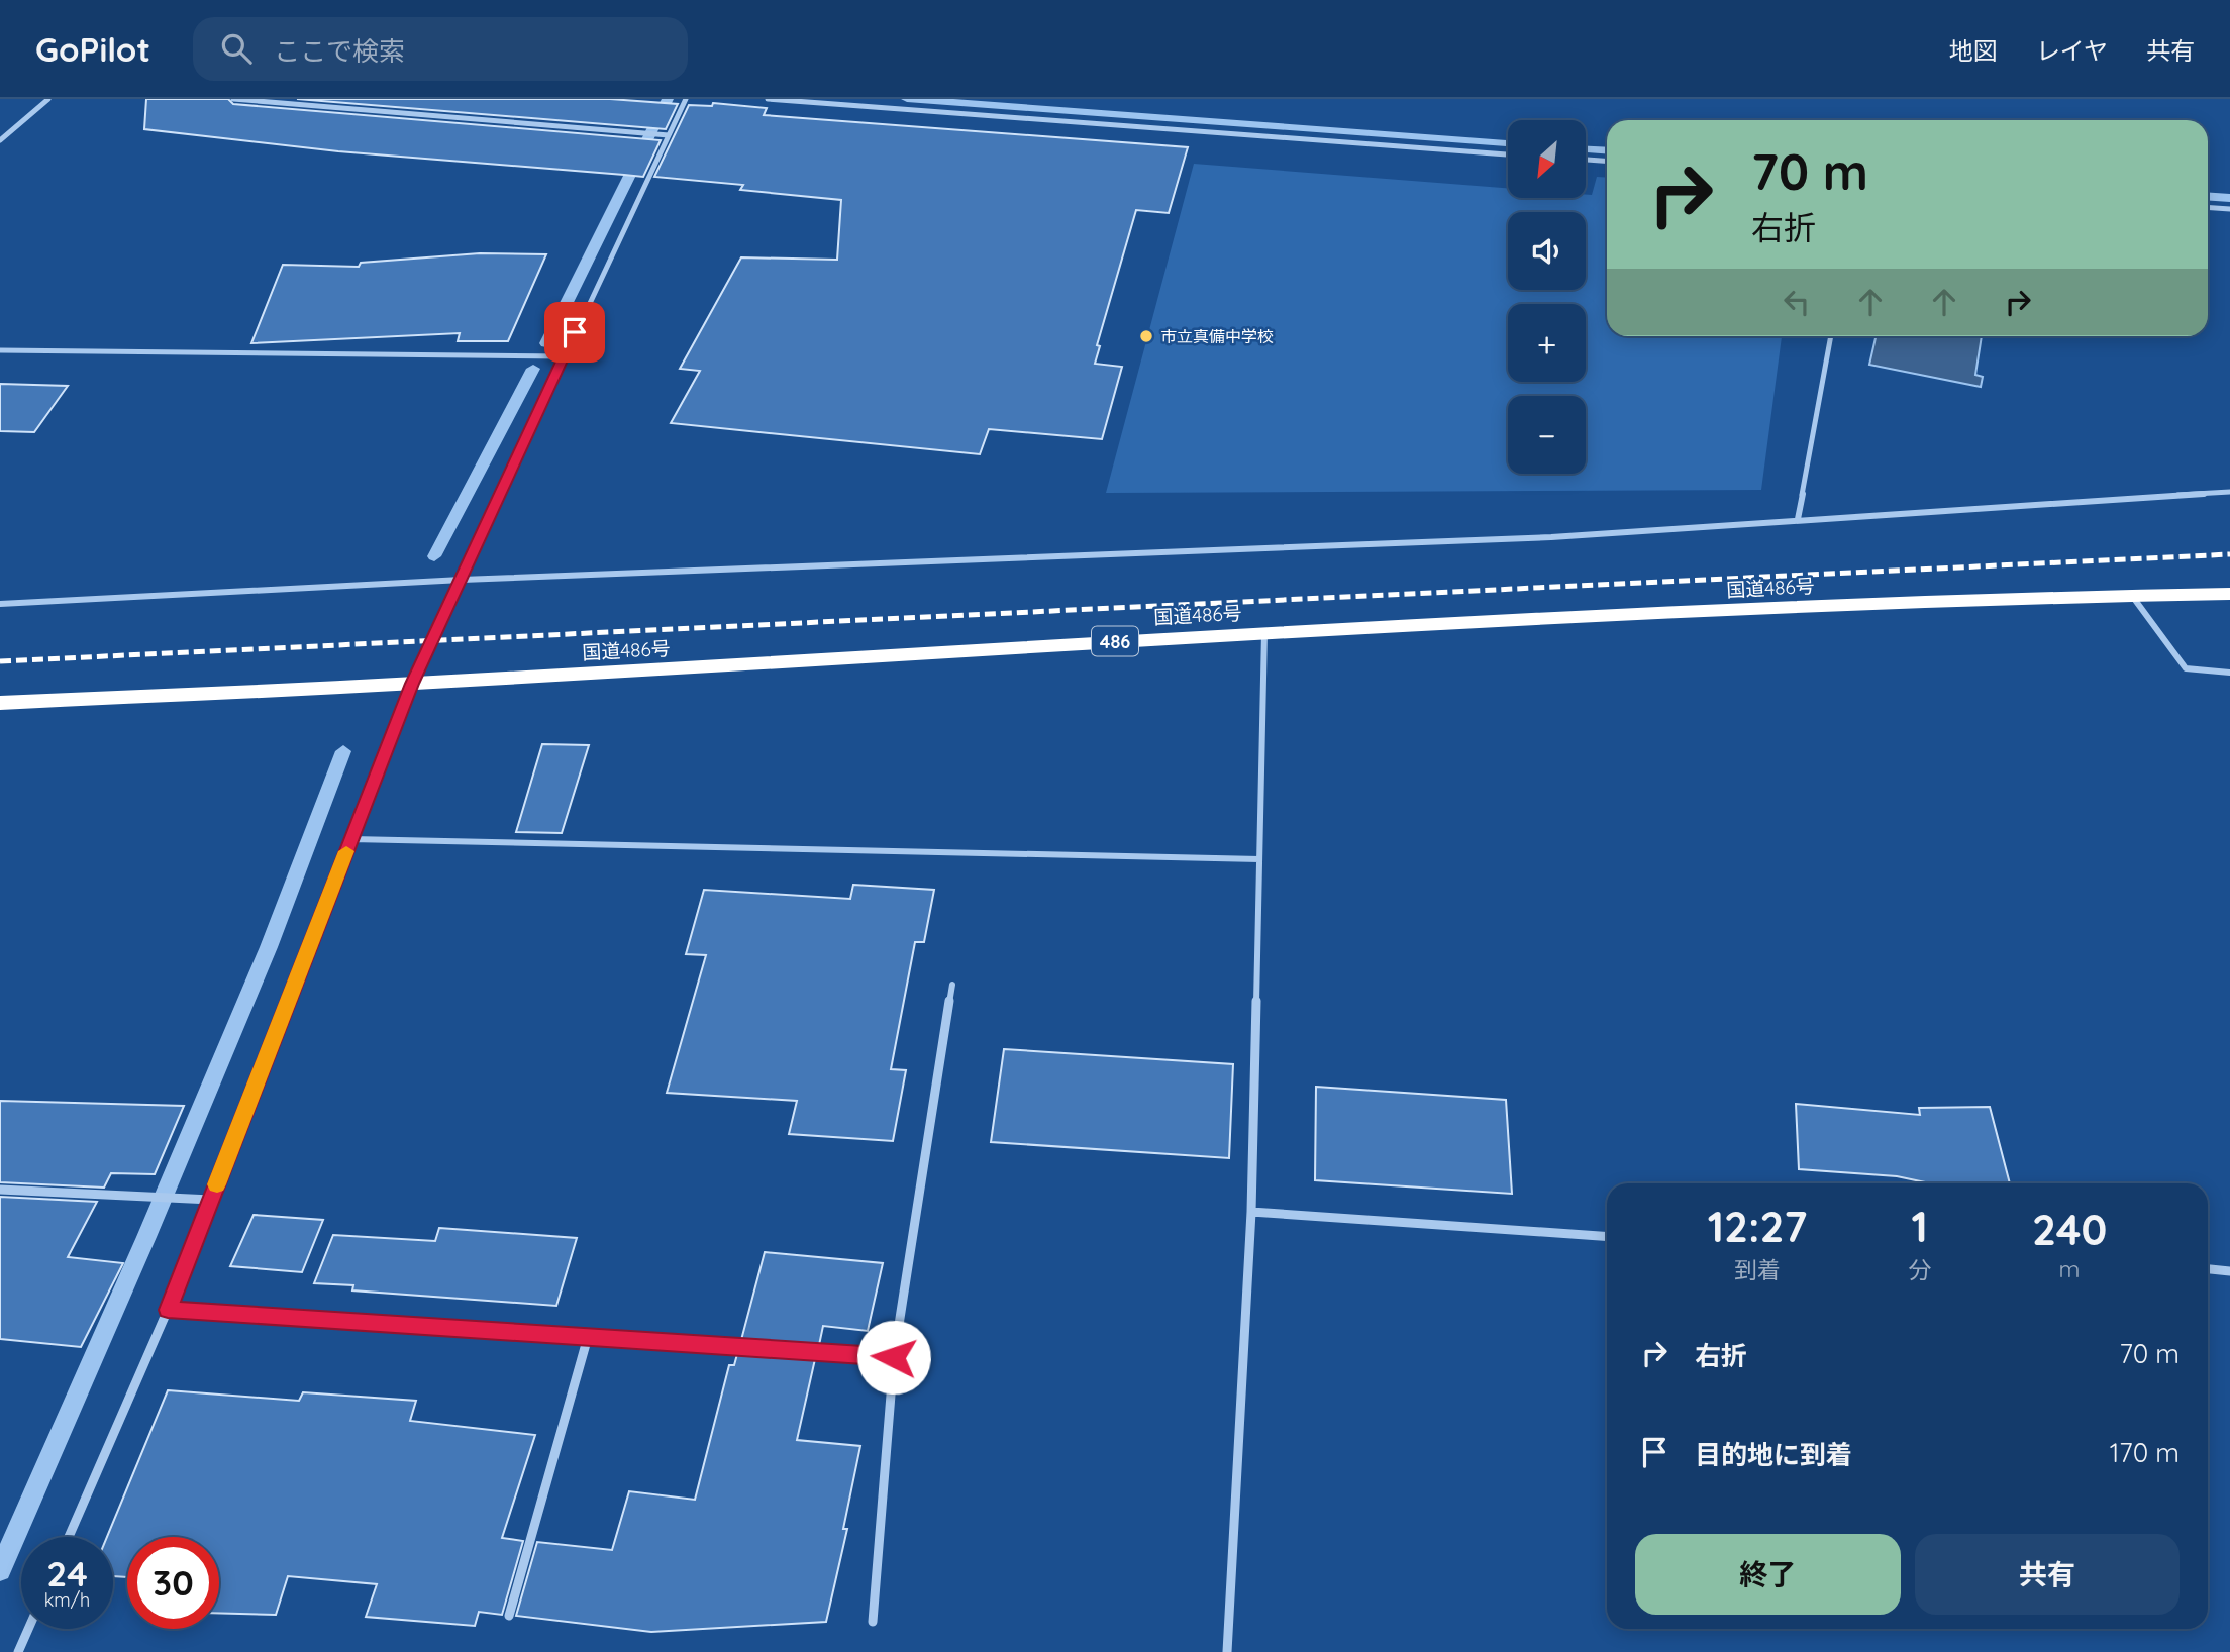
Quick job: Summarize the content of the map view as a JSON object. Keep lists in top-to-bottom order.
{
  "streets": {
    "highway": ["国道486号", "486"]
  },
  "places": ["市立真備中学校"],
  "north": "bottom left",
  "page": {
    "header": "GoPilot",
    "search": "ここで検索",
    "nav": ["地図", "レイヤ", "共有"],
    "map_buttons": ["+", "−"],
    "turn": ["70 m", "右折"],
    "eta": [
      "12:27",
      "到着",
      "1",
      "分",
      "240",
      "m"
    ],
    "list": [
      {
        "name": "右折",
        "value": "70 m"
      },
      {
        "name": "目的地に到着",
        "value": "170 m"
      }
    ],
    "buttons": ["終了", "共有"],
    "speed": "24 km/h",
    "limit": "30"
  }
}
